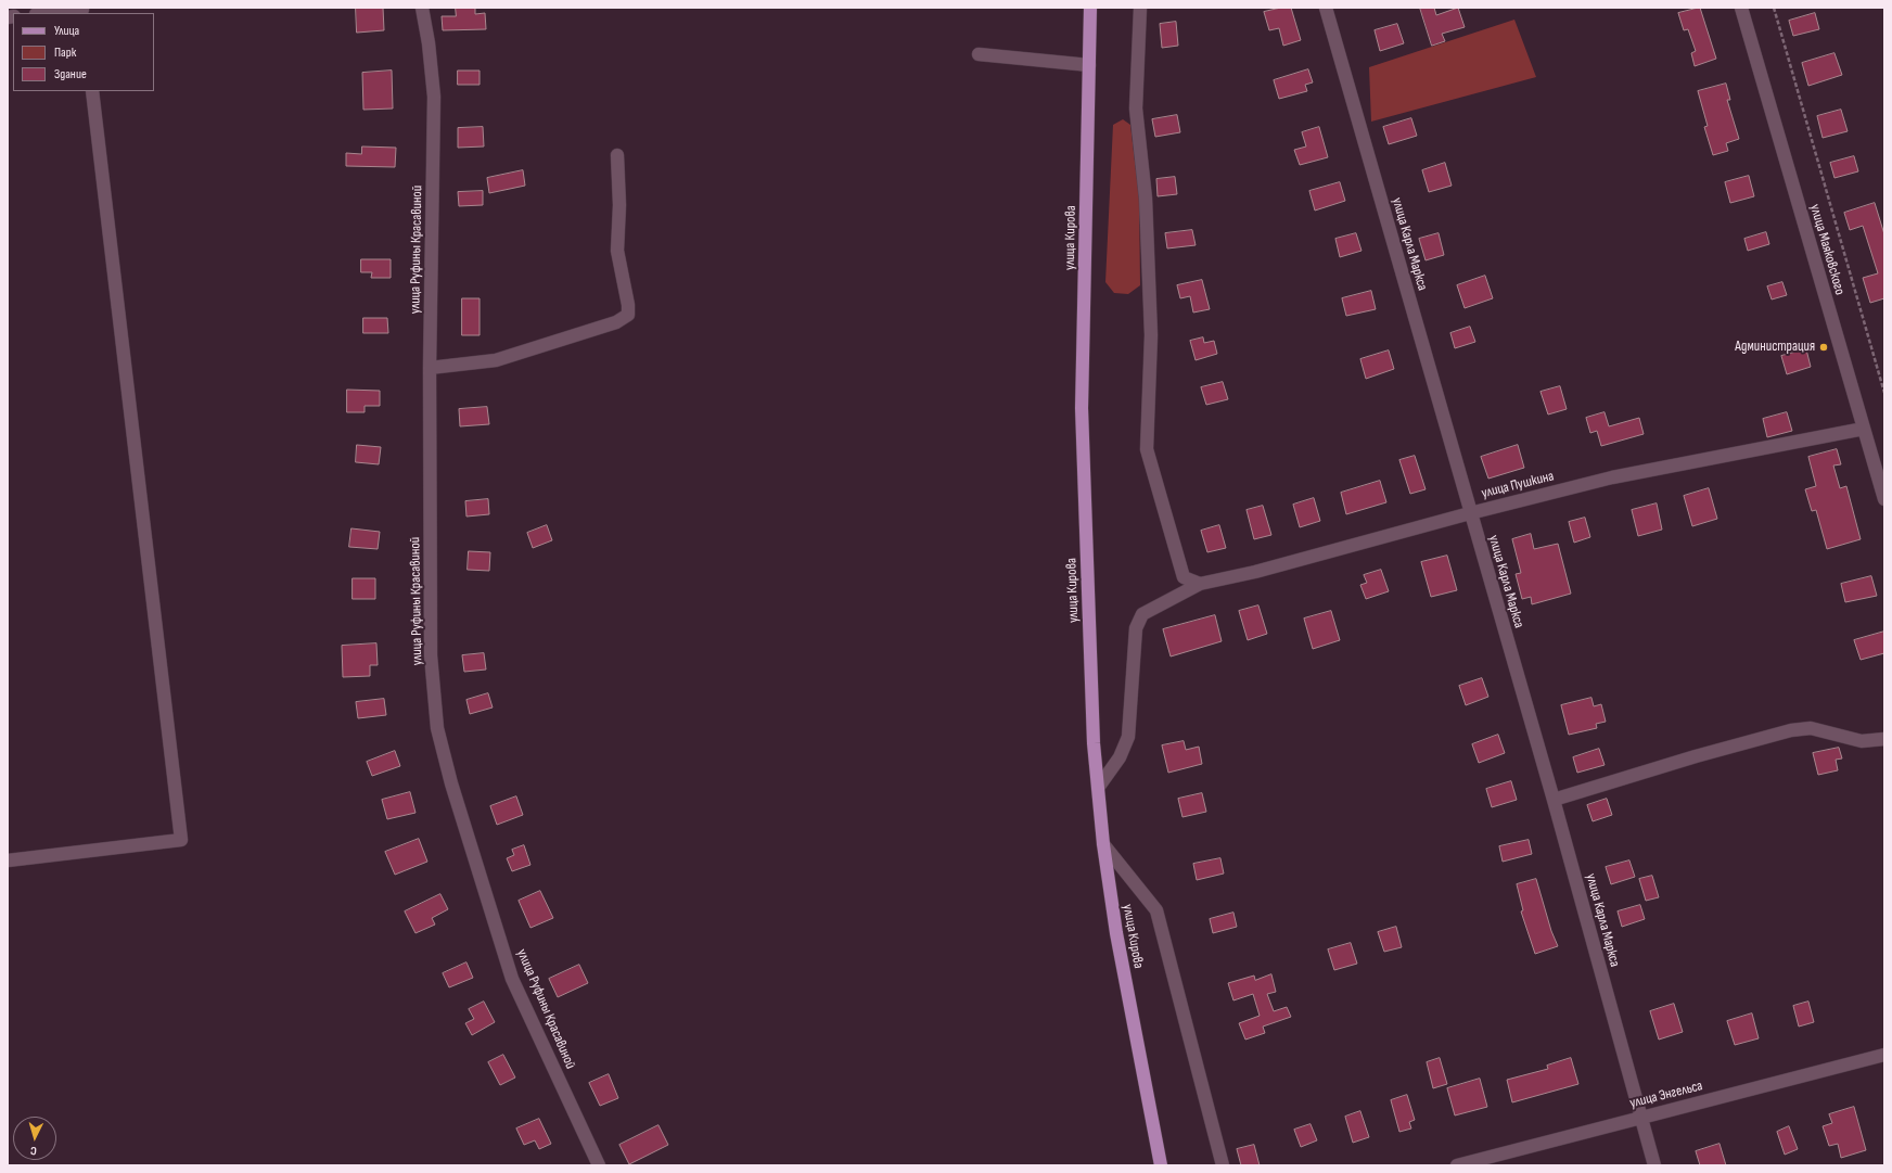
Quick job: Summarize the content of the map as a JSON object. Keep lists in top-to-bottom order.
{
  "streets": {
    "main road": ["улица Кирова"],
    "street": [
      "улица Карла Маркса",
      "улица Руфины Красавиной",
      "улица Маяковского",
      "улица Пушкина",
      "улица Энгельса"
    ]
  },
  "crossings": [
    ["улица Кирова", "улица Пушкина"],
    ["улица Карла Маркса", "улица Пушкина"],
    ["улица Карла Маркса", "улица Энгельса"],
    ["улица Маяковского", "улица Пушкина"]
  ],
  "places": ["Администрация"],
  "legend": ["Улица", "Парк", "Здание"],
  "north": "bottom"
}
